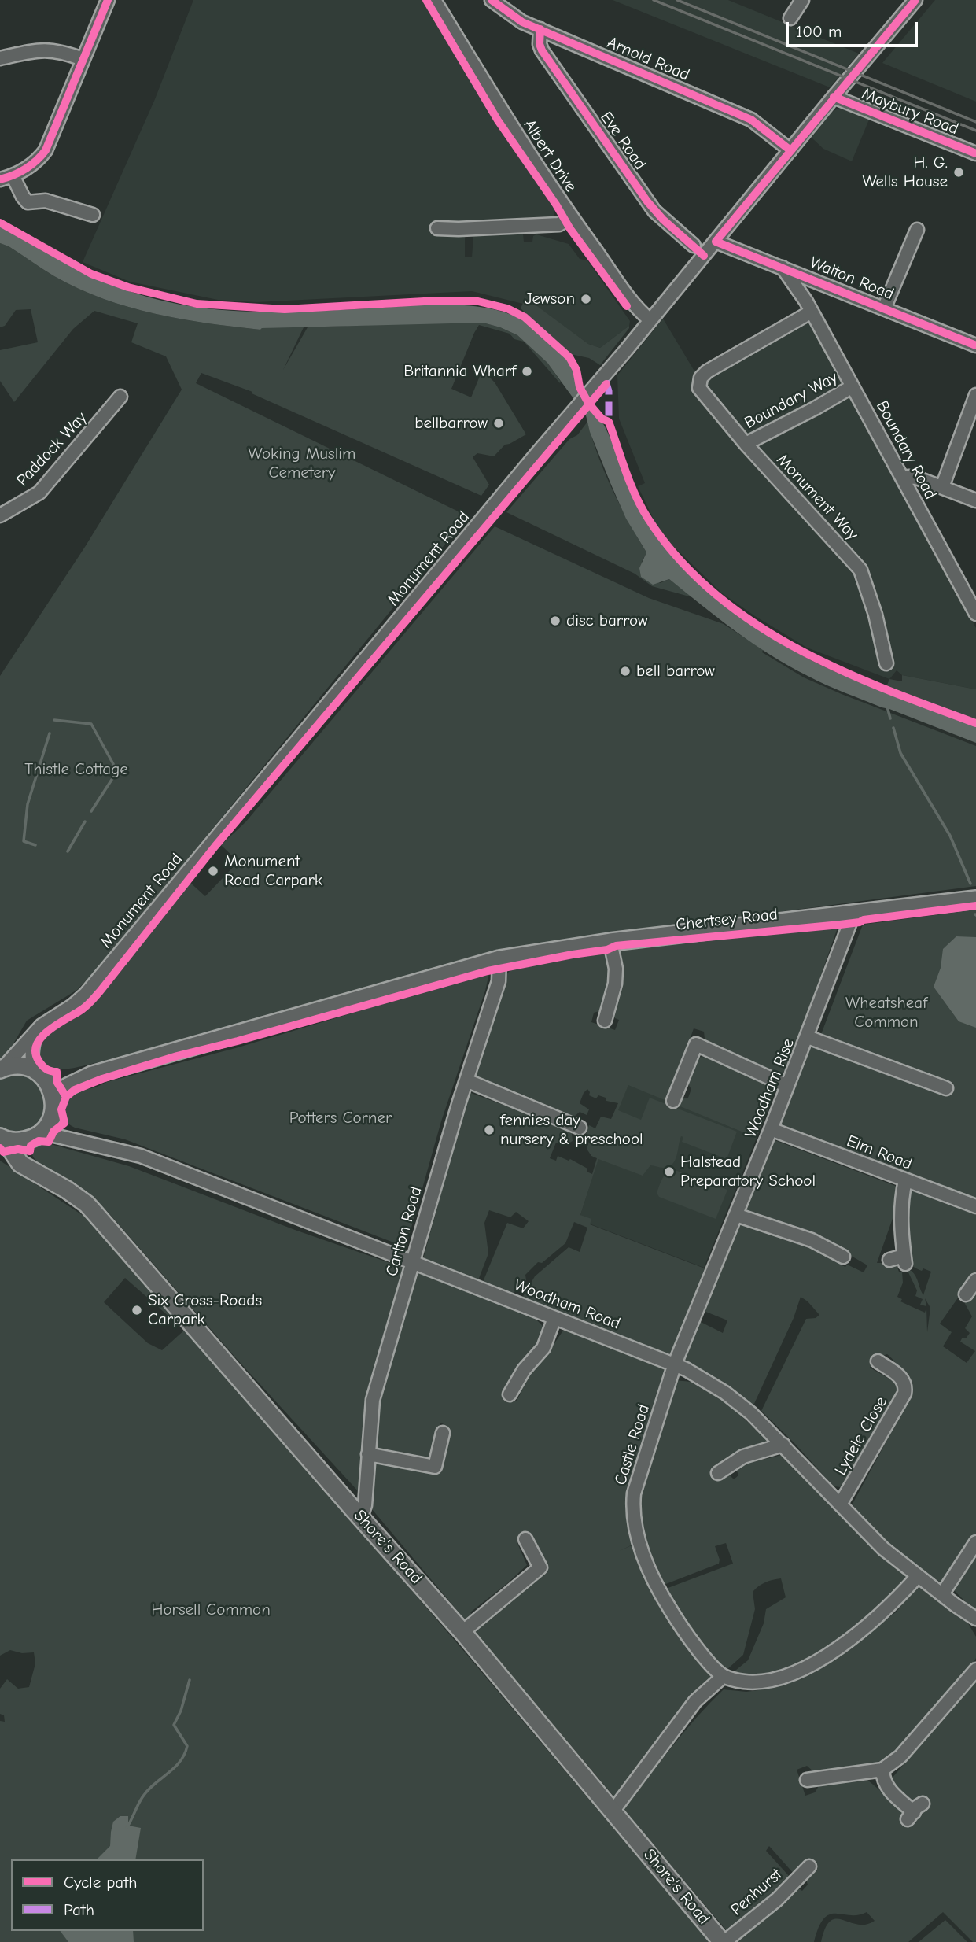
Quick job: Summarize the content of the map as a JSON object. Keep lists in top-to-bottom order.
{
  "streets": {
    "main road": ["Chertsey Road", "Shore's Road"],
    "street": [
      "Arnold Road",
      "Maybury Road",
      "Eve Road",
      "Albert Drive",
      "Walton Road",
      "Boundary Way",
      "Paddock Way",
      "Boundary Road",
      "Monument Way",
      "Monument Road",
      "Woodham Rise",
      "Elm Road",
      "Carlton Road",
      "Woodham Road",
      "Lydele Close",
      "Castle Road",
      "Penhurst"
    ]
  },
  "crossings": [
    ["Arnold Road", "Eve Road"],
    ["Arnold Road", "Monument Road"],
    ["Maybury Road", "Monument Road"],
    ["Albert Drive", "Monument Road"],
    ["Walton Road", "Boundary Road"],
    ["Walton Road", "Monument Road"],
    ["Boundary Way", "Boundary Road"],
    ["Boundary Way", "Monument Way"],
    ["Boundary Road", "Monument Way"],
    ["Monument Road", "Chertsey Road"],
    ["Chertsey Road", "Woodham Rise"],
    ["Chertsey Road", "Carlton Road"],
    ["Woodham Rise", "Elm Road"],
    ["Woodham Rise", "Woodham Road"],
    ["Woodham Rise", "Castle Road"],
    ["Carlton Road", "Woodham Road"],
    ["Carlton Road", "Shore's Road"],
    ["Woodham Road", "Lydele Close"],
    ["Woodham Road", "Castle Road"],
    ["Shore's Road", "Penhurst"]
  ],
  "parks": [
    "Woking Muslim Cemetery",
    "Thistle Cottage",
    "Wheatsheaf Common",
    "Potters Corner",
    "Horsell Common"
  ],
  "places": [
    "H. G. Wells House",
    "Jewson",
    "Britannia Wharf",
    "bellbarrow",
    "disc barrow",
    "bell barrow",
    "Monument Road Carpark",
    "fennies day nursery & preschool",
    "Halstead Preparatory School",
    "Six Cross-Roads Carpark"
  ],
  "legend": ["Cycle path", "Path"],
  "scale_bar": "100 m"
}
